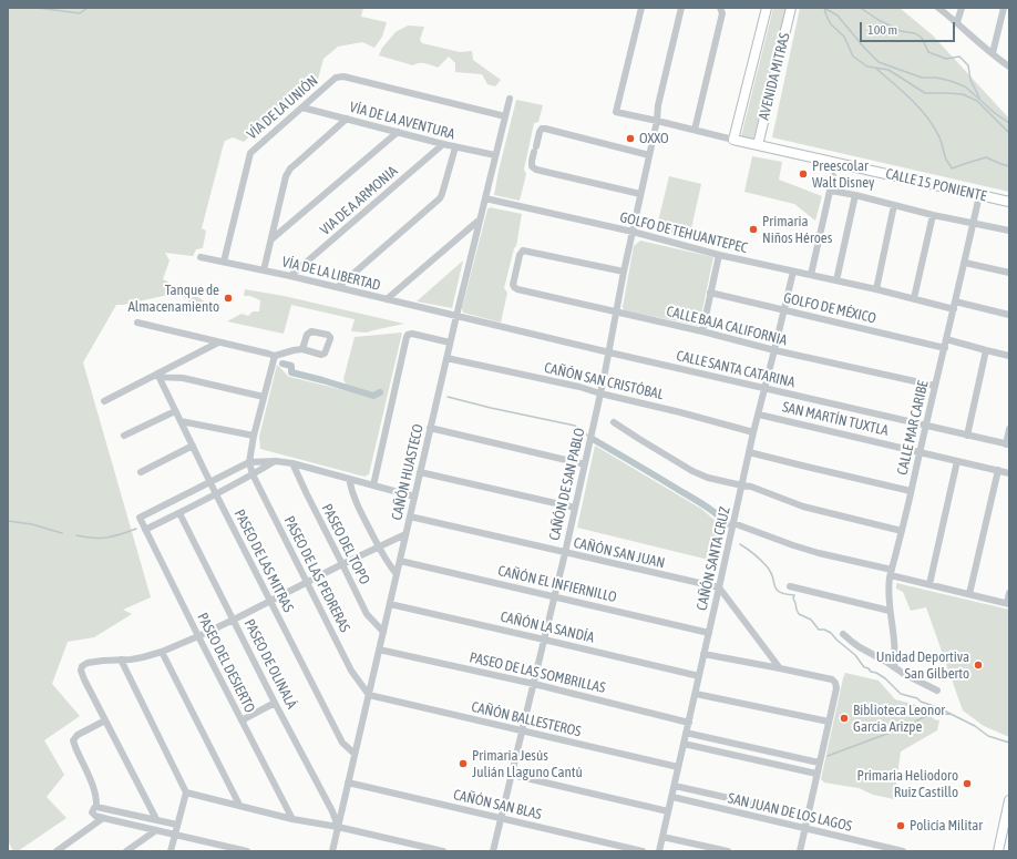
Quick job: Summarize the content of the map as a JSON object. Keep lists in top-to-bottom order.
{
  "streets": {
    "street": [
      "AVENIDA MITRAS",
      "VÍA DE LA UNIÓN",
      "VÍA DE LA AVENTURA",
      "CALLE 15 PONIENTE",
      "VIA DE A ARMONIA",
      "GOLFO DE TEHUANTEPEC",
      "VÍA DE LA LIBERTAD",
      "GOLFO DE MÉXICO",
      "CALLE BAJA CALIFORNIA",
      "CALLE SANTA CATARINA",
      "CAÑÓN SAN CRISTÓBAL",
      "SAN MARTÍN TUXTLA",
      "CALLE MAR CARIBE",
      "CAÑÓN HUASTECO",
      "CAÑÓN DE SAN PABLO",
      "PASEO DEL TOPO",
      "CAÑÓN SAN JUAN",
      "CAÑÓN SANTA CRUZ",
      "PASEO DE LAS MITRAS",
      "PASEO DE LAS PEDRERAS",
      "CAÑÓN EL INFIERNILLO",
      "CAÑÓN LA SANDÍA",
      "PASEO DEL DESIERTO",
      "PASEO DE OLINALÁ",
      "PASEO DE LAS SOMBRILLAS",
      "CAÑÓN BALLESTEROS",
      "CAÑÓN SAN BLAS",
      "SAN JUAN DE LOS LAGOS"
    ]
  },
  "crossings": [
    ["AVENIDA MITRAS", "CALLE 15 PONIENTE"],
    ["VÍA DE LA UNIÓN", "VÍA DE LA AVENTURA"],
    ["VÍA DE LA UNIÓN", "VÍA DE LA LIBERTAD"],
    ["VÍA DE LA UNIÓN", "CAÑÓN HUASTECO"],
    ["VÍA DE LA AVENTURA", "VIA DE A ARMONIA"],
    ["VÍA DE LA AVENTURA", "CAÑÓN HUASTECO"],
    ["CALLE 15 PONIENTE", "CALLE MAR CARIBE"],
    ["VIA DE A ARMONIA", "VÍA DE LA LIBERTAD"],
    ["GOLFO DE TEHUANTEPEC", "CALLE MAR CARIBE"],
    ["GOLFO DE TEHUANTEPEC", "CAÑÓN HUASTECO"],
    ["GOLFO DE TEHUANTEPEC", "CAÑÓN DE SAN PABLO"],
    ["GOLFO DE TEHUANTEPEC", "CAÑÓN SANTA CRUZ"],
    ["VÍA DE LA LIBERTAD", "CALLE SANTA CATARINA"],
    ["VÍA DE LA LIBERTAD", "CAÑÓN HUASTECO"],
    ["GOLFO DE MÉXICO", "CALLE MAR CARIBE"],
    ["GOLFO DE MÉXICO", "CAÑÓN SANTA CRUZ"],
    ["CALLE BAJA CALIFORNIA", "CALLE MAR CARIBE"],
    ["CALLE BAJA CALIFORNIA", "CAÑÓN DE SAN PABLO"],
    ["CALLE BAJA CALIFORNIA", "CAÑÓN SANTA CRUZ"],
    ["CALLE SANTA CATARINA", "CALLE MAR CARIBE"],
    ["CALLE SANTA CATARINA", "CAÑÓN HUASTECO"],
    ["CALLE SANTA CATARINA", "CAÑÓN DE SAN PABLO"],
    ["CALLE SANTA CATARINA", "CAÑÓN SANTA CRUZ"],
    ["CAÑÓN SAN CRISTÓBAL", "CAÑÓN HUASTECO"],
    ["CAÑÓN SAN CRISTÓBAL", "CAÑÓN DE SAN PABLO"],
    ["CAÑÓN SAN CRISTÓBAL", "CAÑÓN SANTA CRUZ"],
    ["SAN MARTÍN TUXTLA", "CALLE MAR CARIBE"],
    ["SAN MARTÍN TUXTLA", "CAÑÓN SANTA CRUZ"],
    ["CAÑÓN HUASTECO", "PASEO DEL TOPO"],
    ["CAÑÓN HUASTECO", "CAÑÓN SAN JUAN"],
    ["CAÑÓN HUASTECO", "PASEO DE LAS MITRAS"],
    ["CAÑÓN HUASTECO", "PASEO DE LAS PEDRERAS"],
    ["CAÑÓN HUASTECO", "CAÑÓN EL INFIERNILLO"],
    ["CAÑÓN HUASTECO", "CAÑÓN LA SANDÍA"],
    ["CAÑÓN HUASTECO", "PASEO DE OLINALÁ"],
    ["CAÑÓN HUASTECO", "PASEO DE LAS SOMBRILLAS"],
    ["CAÑÓN HUASTECO", "CAÑÓN BALLESTEROS"],
    ["CAÑÓN HUASTECO", "CAÑÓN SAN BLAS"],
    ["CAÑÓN DE SAN PABLO", "CAÑÓN SAN JUAN"],
    ["CAÑÓN DE SAN PABLO", "CAÑÓN EL INFIERNILLO"],
    ["CAÑÓN DE SAN PABLO", "CAÑÓN LA SANDÍA"],
    ["CAÑÓN DE SAN PABLO", "PASEO DE LAS SOMBRILLAS"],
    ["CAÑÓN DE SAN PABLO", "CAÑÓN BALLESTEROS"],
    ["CAÑÓN DE SAN PABLO", "CAÑÓN SAN BLAS"],
    ["CAÑÓN SAN JUAN", "CAÑÓN SANTA CRUZ"],
    ["CAÑÓN SANTA CRUZ", "CAÑÓN EL INFIERNILLO"],
    ["CAÑÓN SANTA CRUZ", "CAÑÓN LA SANDÍA"],
    ["CAÑÓN SANTA CRUZ", "PASEO DE LAS SOMBRILLAS"],
    ["CAÑÓN SANTA CRUZ", "CAÑÓN BALLESTEROS"],
    ["CAÑÓN SANTA CRUZ", "SAN JUAN DE LOS LAGOS"],
    ["PASEO DE LAS MITRAS", "PASEO DEL DESIERTO"],
    ["PASEO DE LAS PEDRERAS", "CAÑÓN BALLESTEROS"]
  ],
  "places": [
    "OXXO",
    "Preescolar Walt Disney",
    "Primaria Niños Héroes",
    "Tanque de Almacenamiento",
    "Unidad Deportiva San Gilberto",
    "Biblioteca Leonor García Arizpe",
    "Primaria Jesús Julián Llaguno Cantú",
    "Primaria Heliodoro Ruiz Castillo",
    "Policía Militar"
  ],
  "scale_bar": "100 m"
}
